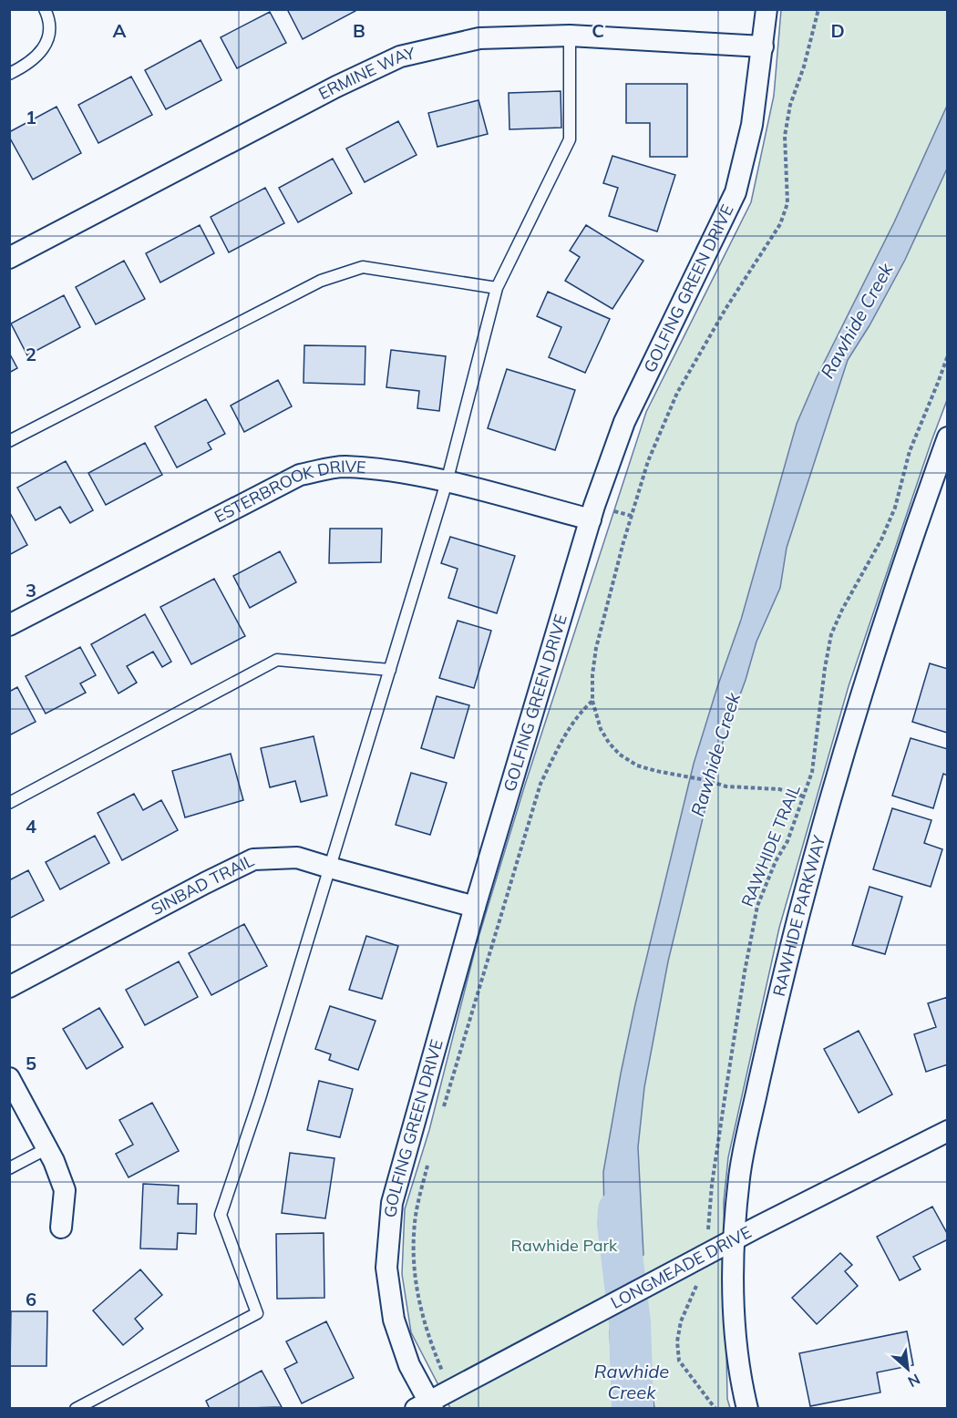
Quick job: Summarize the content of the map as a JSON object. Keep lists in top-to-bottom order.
{
  "streets": {
    "street": [
      "ERMINE WAY",
      "GOLFING GREEN DRIVE",
      "ESTERBROOK DRIVE",
      "SINBAD TRAIL",
      "RAWHIDE PARKWAY",
      "LONGMEADE DRIVE"
    ],
    "path": ["RAWHIDE TRAIL"]
  },
  "crossings": [
    ["ERMINE WAY", "GOLFING GREEN DRIVE"],
    ["GOLFING GREEN DRIVE", "ESTERBROOK DRIVE"],
    ["GOLFING GREEN DRIVE", "SINBAD TRAIL"],
    ["GOLFING GREEN DRIVE", "LONGMEADE DRIVE"],
    ["RAWHIDE PARKWAY", "LONGMEADE DRIVE"]
  ],
  "water": ["Rawhide Creek"],
  "parks": ["Rawhide Park"],
  "north": "bottom right",
  "grid": {
    "columns": [
      "A",
      "B",
      "C",
      "D"
    ],
    "rows": [
      "1",
      "2",
      "3",
      "4",
      "5",
      "6"
    ]
  }
}
